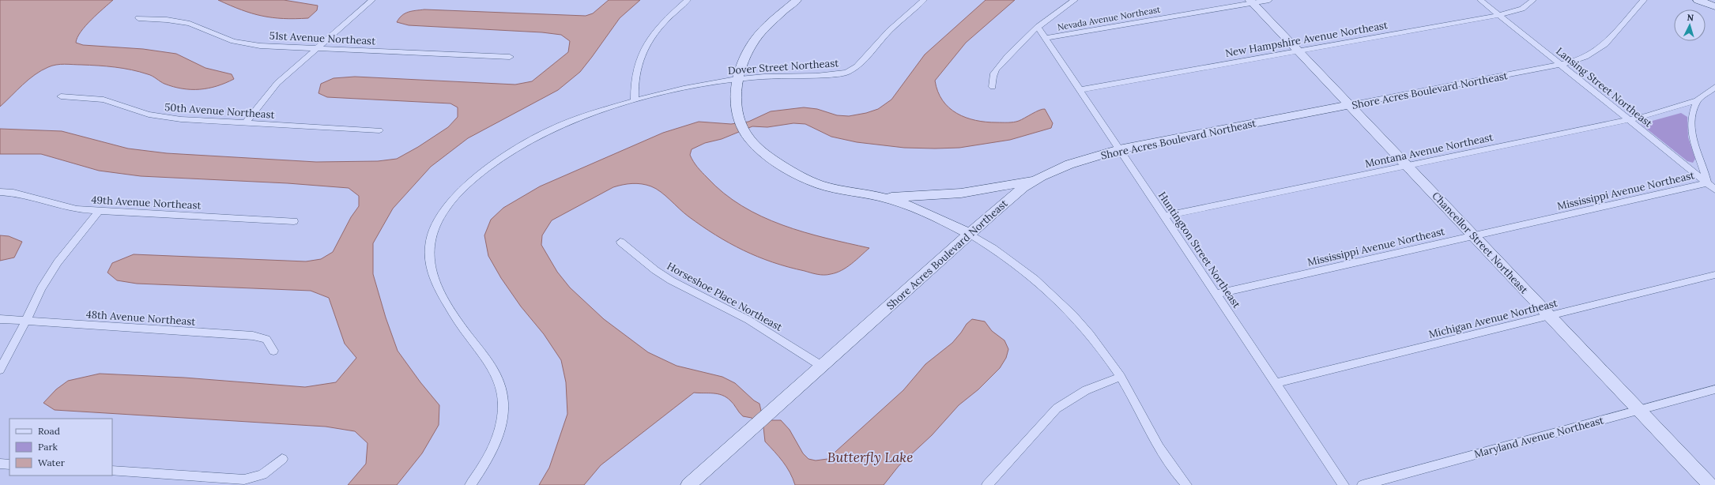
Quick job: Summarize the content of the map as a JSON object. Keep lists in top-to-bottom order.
{
  "streets": {
    "street": [
      "Nevada Avenue Northeast",
      "51st Avenue Northeast",
      "New Hampshire Avenue Northeast",
      "Dover Street Northeast",
      "Lansing Street Northeast",
      "Shore Acres Boulevard Northeast",
      "50th Avenue Northeast",
      "Montana Avenue Northeast",
      "Mississippi Avenue Northeast",
      "49th Avenue Northeast",
      "Chancellor Street Northeast",
      "Huntington Street Northeast",
      "Horseshoe Place Northeast",
      "48th Avenue Northeast",
      "Michigan Avenue Northeast",
      "Maryland Avenue Northeast"
    ]
  },
  "crossings": [
    ["Nevada Avenue Northeast", "Chancellor Street Northeast"],
    ["Nevada Avenue Northeast", "Huntington Street Northeast"],
    ["New Hampshire Avenue Northeast", "Lansing Street Northeast"],
    ["New Hampshire Avenue Northeast", "Chancellor Street Northeast"],
    ["New Hampshire Avenue Northeast", "Huntington Street Northeast"],
    ["Lansing Street Northeast", "Shore Acres Boulevard Northeast"],
    ["Lansing Street Northeast", "Montana Avenue Northeast"],
    ["Lansing Street Northeast", "Mississippi Avenue Northeast"],
    ["Shore Acres Boulevard Northeast", "Chancellor Street Northeast"],
    ["Shore Acres Boulevard Northeast", "Huntington Street Northeast"],
    ["Shore Acres Boulevard Northeast", "Horseshoe Place Northeast"],
    ["Montana Avenue Northeast", "Chancellor Street Northeast"],
    ["Montana Avenue Northeast", "Huntington Street Northeast"],
    ["Mississippi Avenue Northeast", "Chancellor Street Northeast"],
    ["Mississippi Avenue Northeast", "Huntington Street Northeast"],
    ["Chancellor Street Northeast", "Michigan Avenue Northeast"],
    ["Chancellor Street Northeast", "Maryland Avenue Northeast"],
    ["Huntington Street Northeast", "Michigan Avenue Northeast"]
  ],
  "water": ["Butterfly Lake"],
  "legend": ["Road", "Park", "Water"],
  "north": "top"
}
